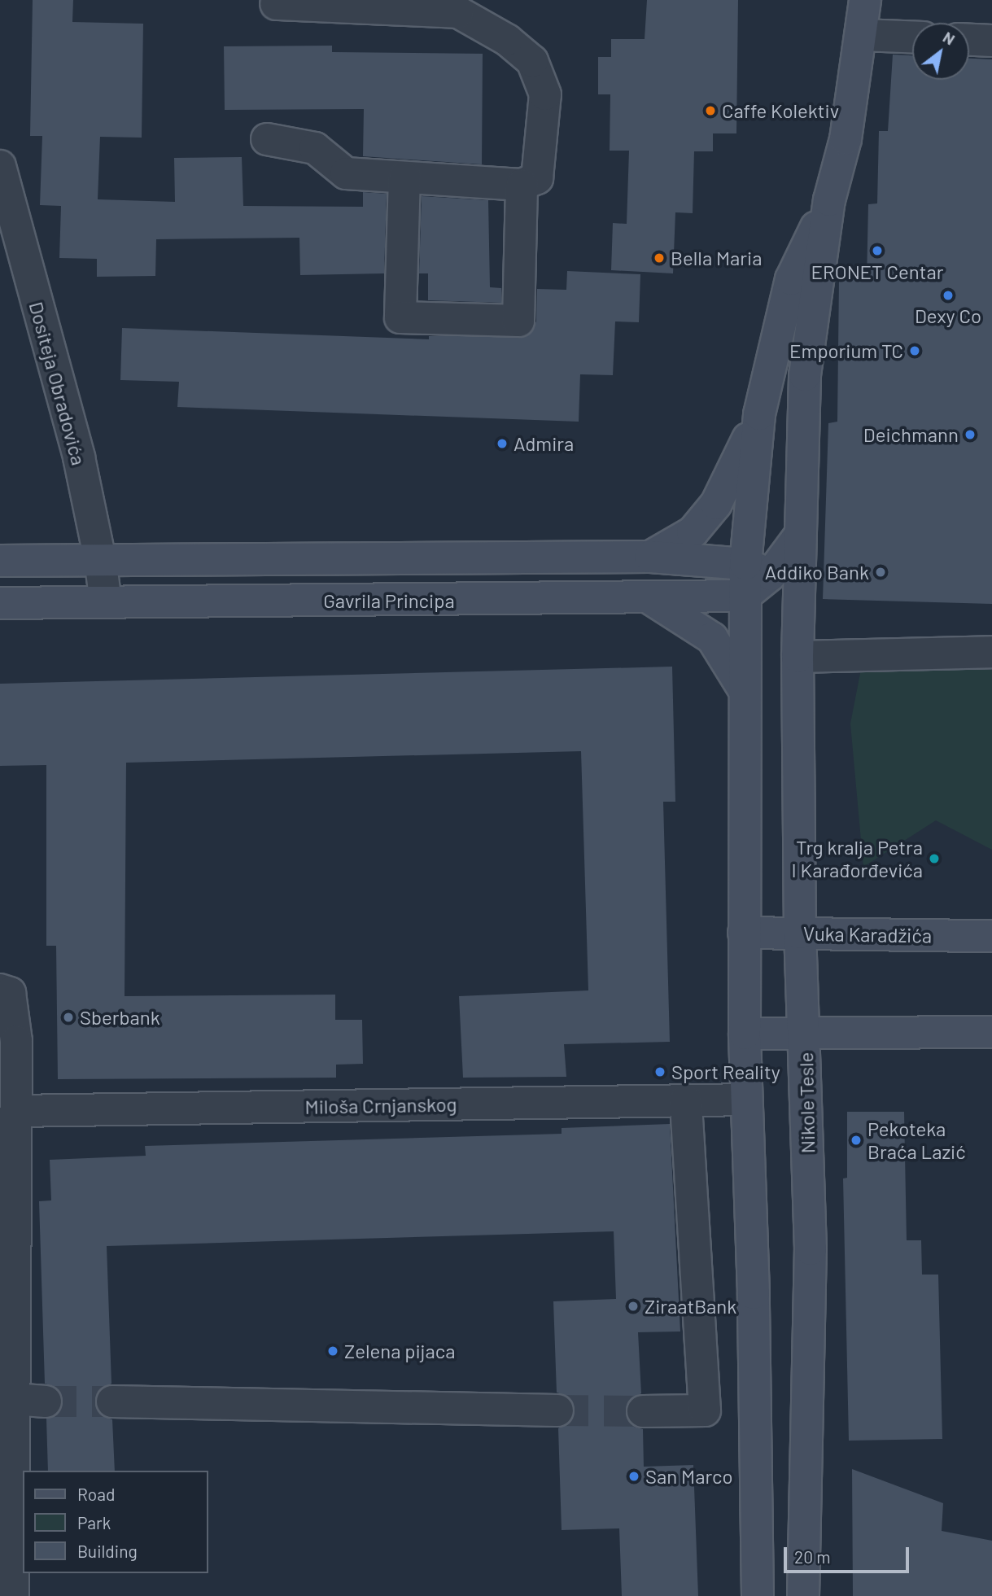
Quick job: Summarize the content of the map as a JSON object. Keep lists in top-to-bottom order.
{
  "streets": {
    "main road": ["Gavrila Principa", "Vuka Karadžića", "Nikole Tesle"],
    "street": ["Dositeja Obradovića", "Miloša Crnjanskog"]
  },
  "crossings": [
    ["Dositeja Obradovića", "Gavrila Principa"],
    ["Vuka Karadžića", "Nikole Tesle"]
  ],
  "places": [
    "Caffe Kolektiv",
    "ERONET Centar",
    "Bella Maria",
    "Dexy Co",
    "Emporium TC",
    "Deichmann",
    "Admira",
    "Addiko Bank",
    "Trg kralja Petra I Karađorđevića",
    "Sberbank",
    "Sport Reality",
    "Pekoteka Braća Lazić",
    "ZiraatBank",
    "Zelena pijaca",
    "San Marco"
  ],
  "legend": ["Road", "Park", "Building"],
  "scale_bar": "20 m",
  "north": "top right"
}
